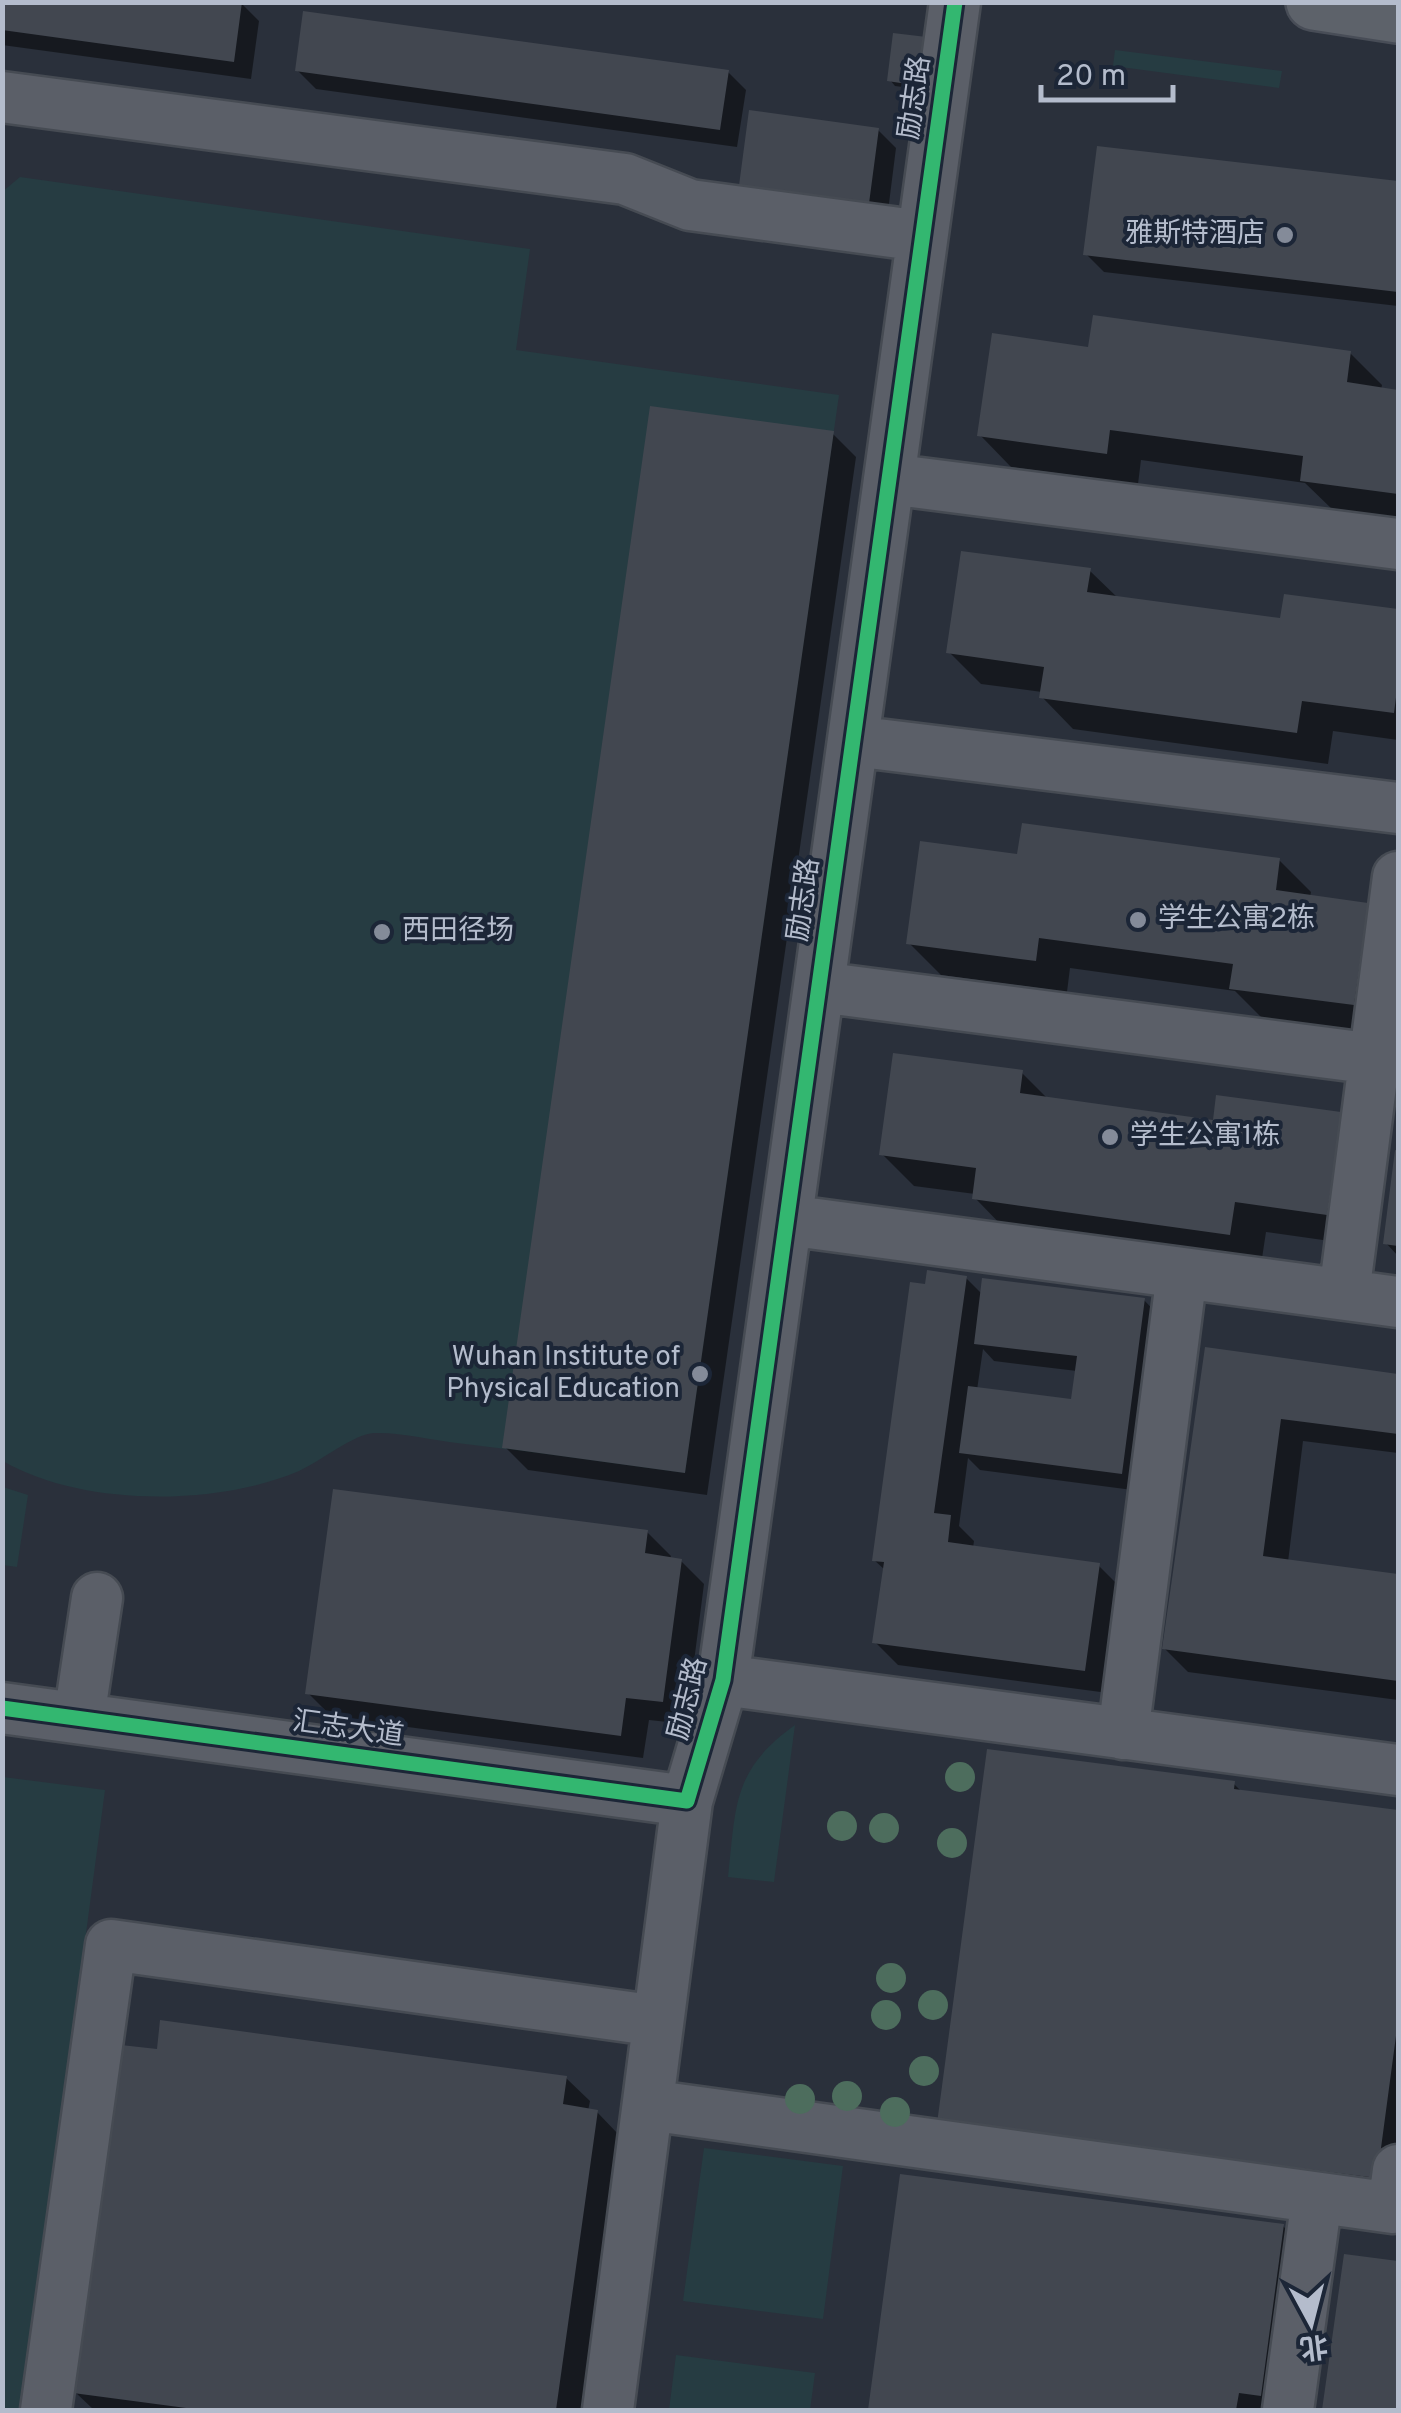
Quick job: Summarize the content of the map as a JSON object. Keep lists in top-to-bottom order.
{
  "streets": {
    "street": ["励志路", "汇志大道"]
  },
  "crossings": [
    ["励志路", "汇志大道"]
  ],
  "places": [
    "雅斯特酒店",
    "学生公寓2栋",
    "西田径场",
    "学生公寓1栋",
    "Wuhan Institute of Physical Education"
  ],
  "scale_bar": "20 m",
  "north": "bottom"
}
